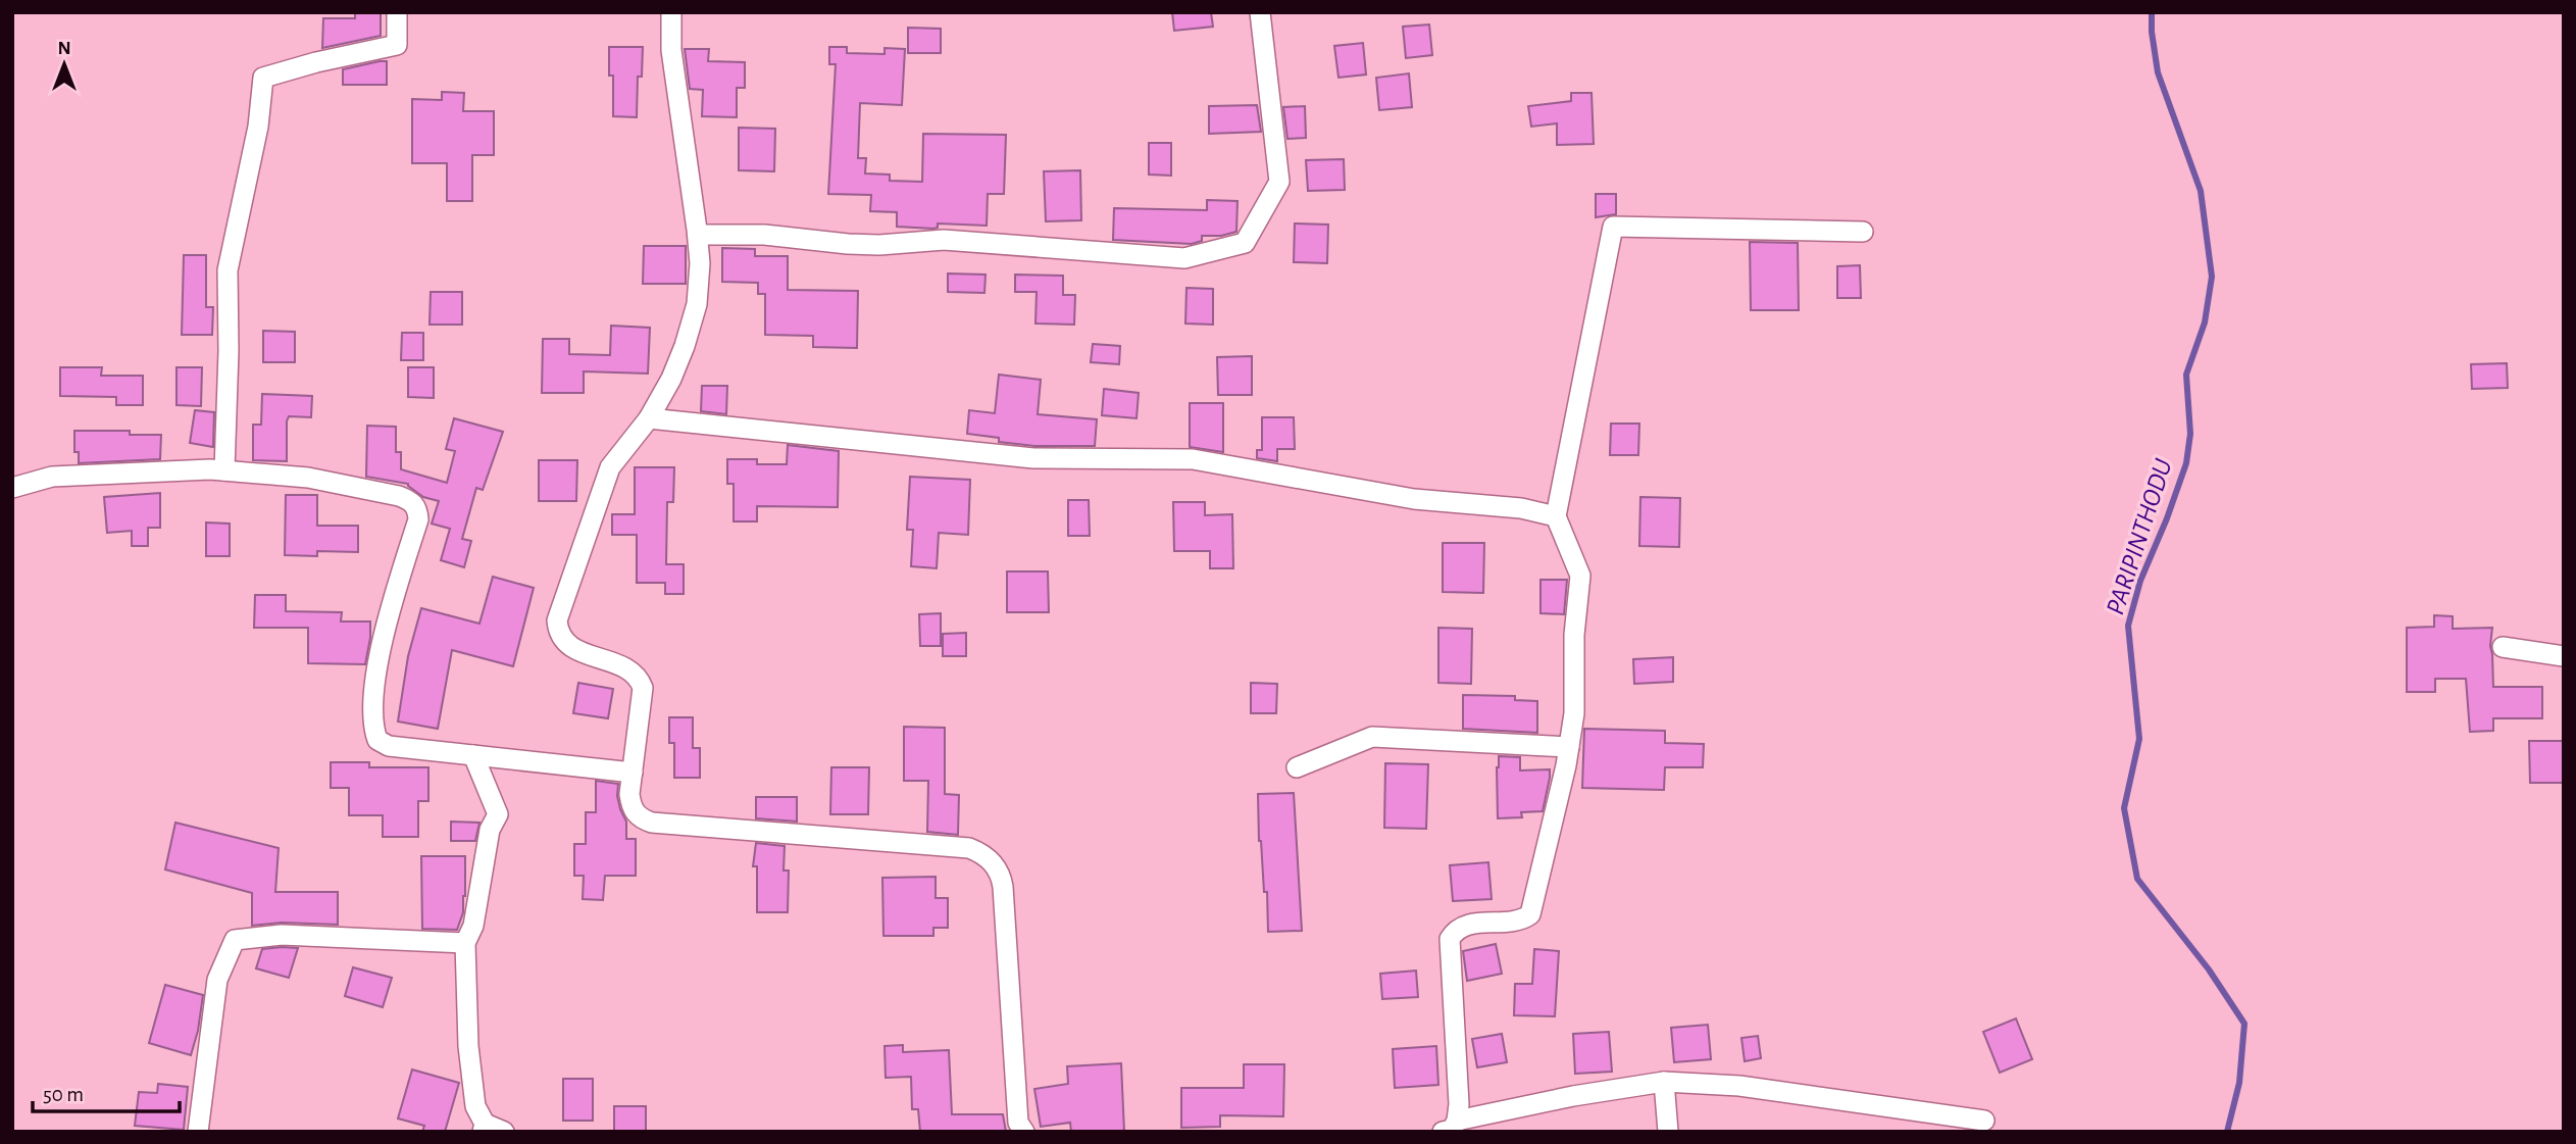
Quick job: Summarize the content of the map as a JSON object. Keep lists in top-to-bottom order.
{
  "water": ["PARIPINTHODU"],
  "scale_bar": "50 m",
  "north": "top"
}
